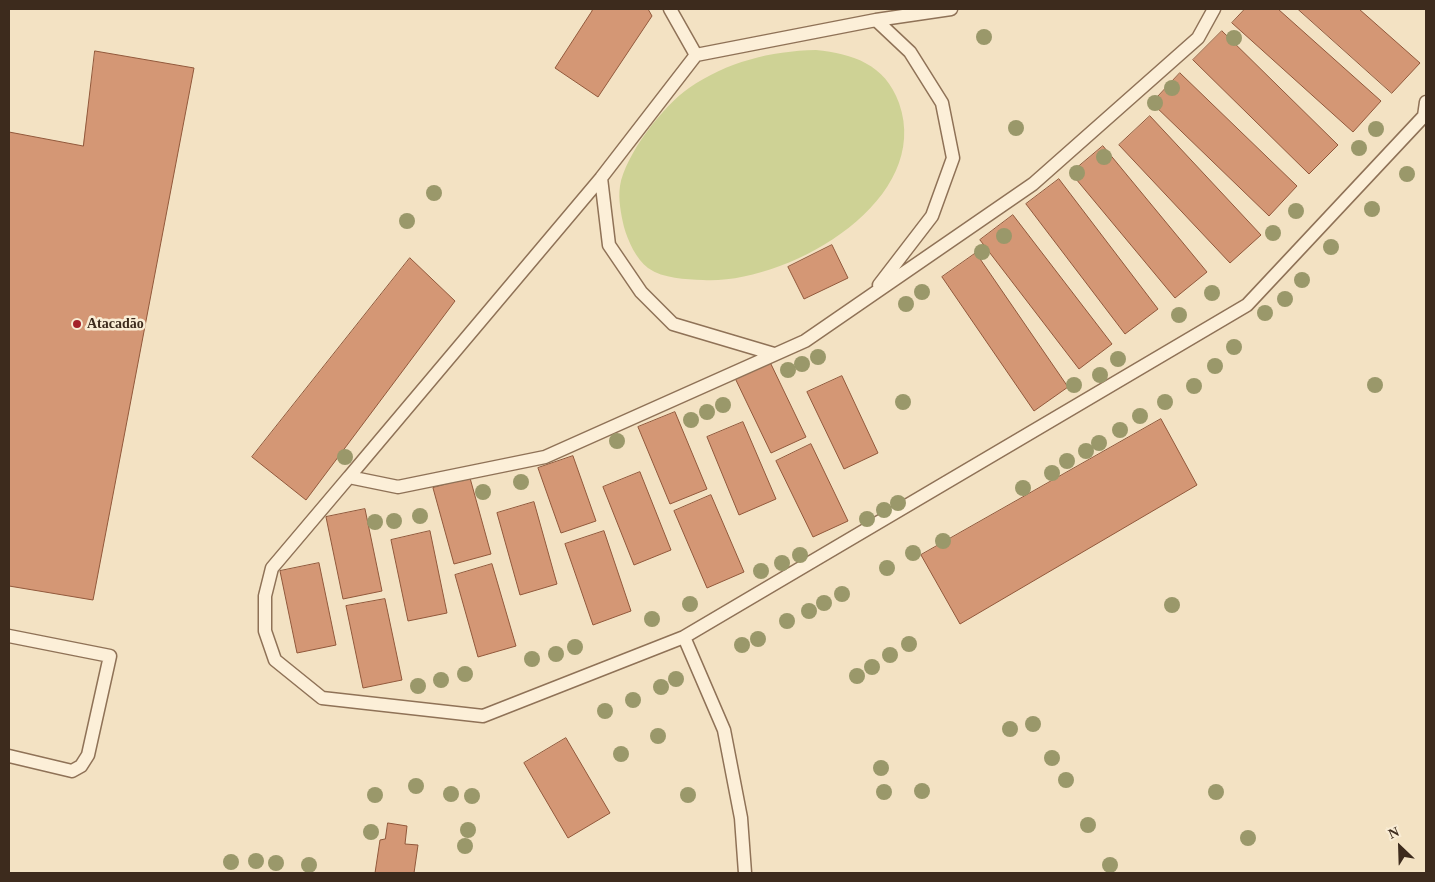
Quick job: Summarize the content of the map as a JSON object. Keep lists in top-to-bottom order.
{
  "places": ["Atacadão"],
  "north": "top left"
}
